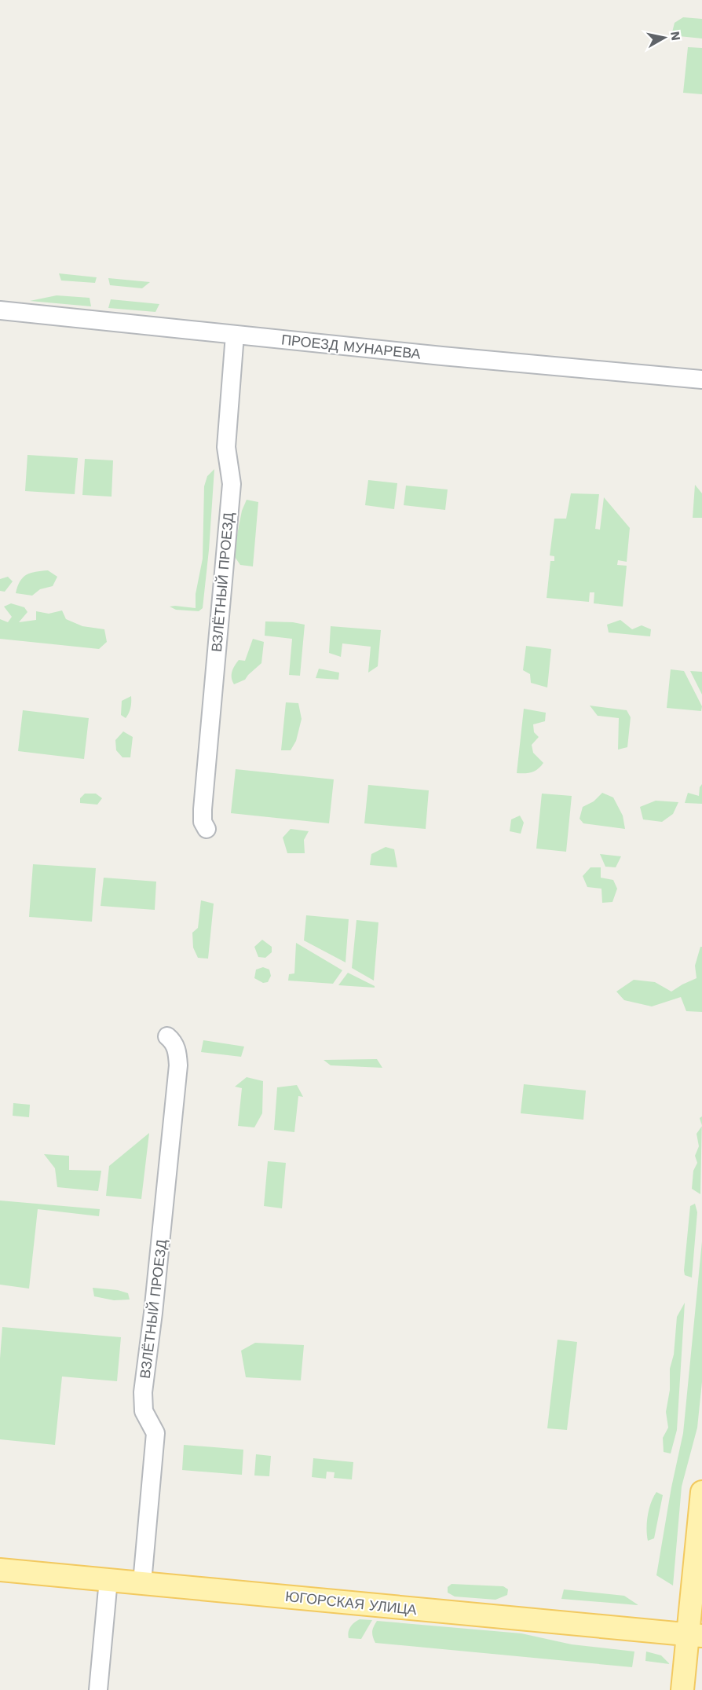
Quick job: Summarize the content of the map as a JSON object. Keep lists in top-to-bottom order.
{
  "streets": {
    "main road": ["ЮГОРСКАЯ УЛИЦА"],
    "street": ["ПРОЕЗД МУНАРЕВА", "ВЗЛЁТНЫЙ ПРОЕЗД"]
  },
  "crossings": [
    ["ПРОЕЗД МУНАРЕВА", "ВЗЛЁТНЫЙ ПРОЕЗД"],
    ["ВЗЛЁТНЫЙ ПРОЕЗД", "ЮГОРСКАЯ УЛИЦА"]
  ],
  "north": "right"
}
